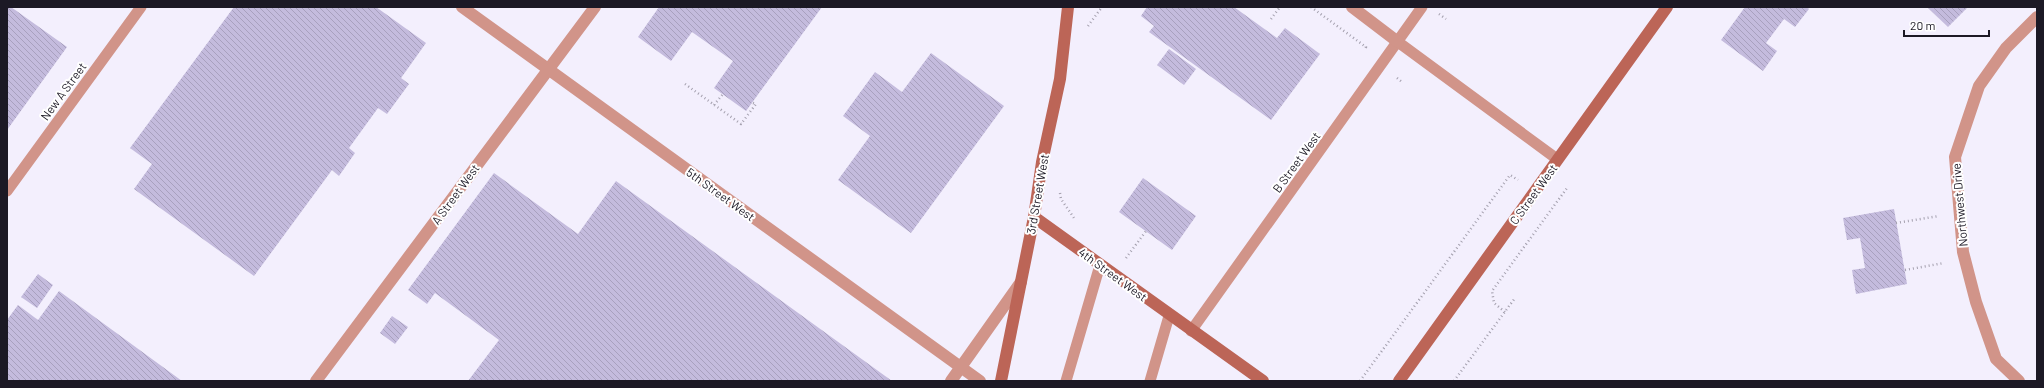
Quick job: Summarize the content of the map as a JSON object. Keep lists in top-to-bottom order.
{
  "streets": {
    "street": [
      "A Street West",
      "5th Street West",
      "3rd Street West",
      "C Street West",
      "Northwest Drive",
      "4th Street West"
    ],
    "lane": ["New A Street", "B Street West"]
  },
  "crossings": [
    ["B Street West", "4th Street West"],
    ["A Street West", "5th Street West"],
    ["3rd Street West", "4th Street West"]
  ],
  "scale_bar": "20 m"
}
